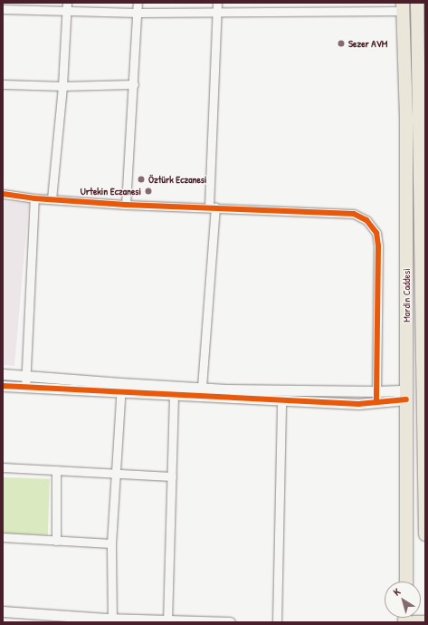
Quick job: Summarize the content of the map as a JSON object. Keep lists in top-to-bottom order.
{
  "streets": {
    "highway": ["Mardin Caddesi"]
  },
  "places": ["Sezer AVM", "Öztürk Eczanesi", "Urtekin Eczanesi"],
  "north": "top left"
}
